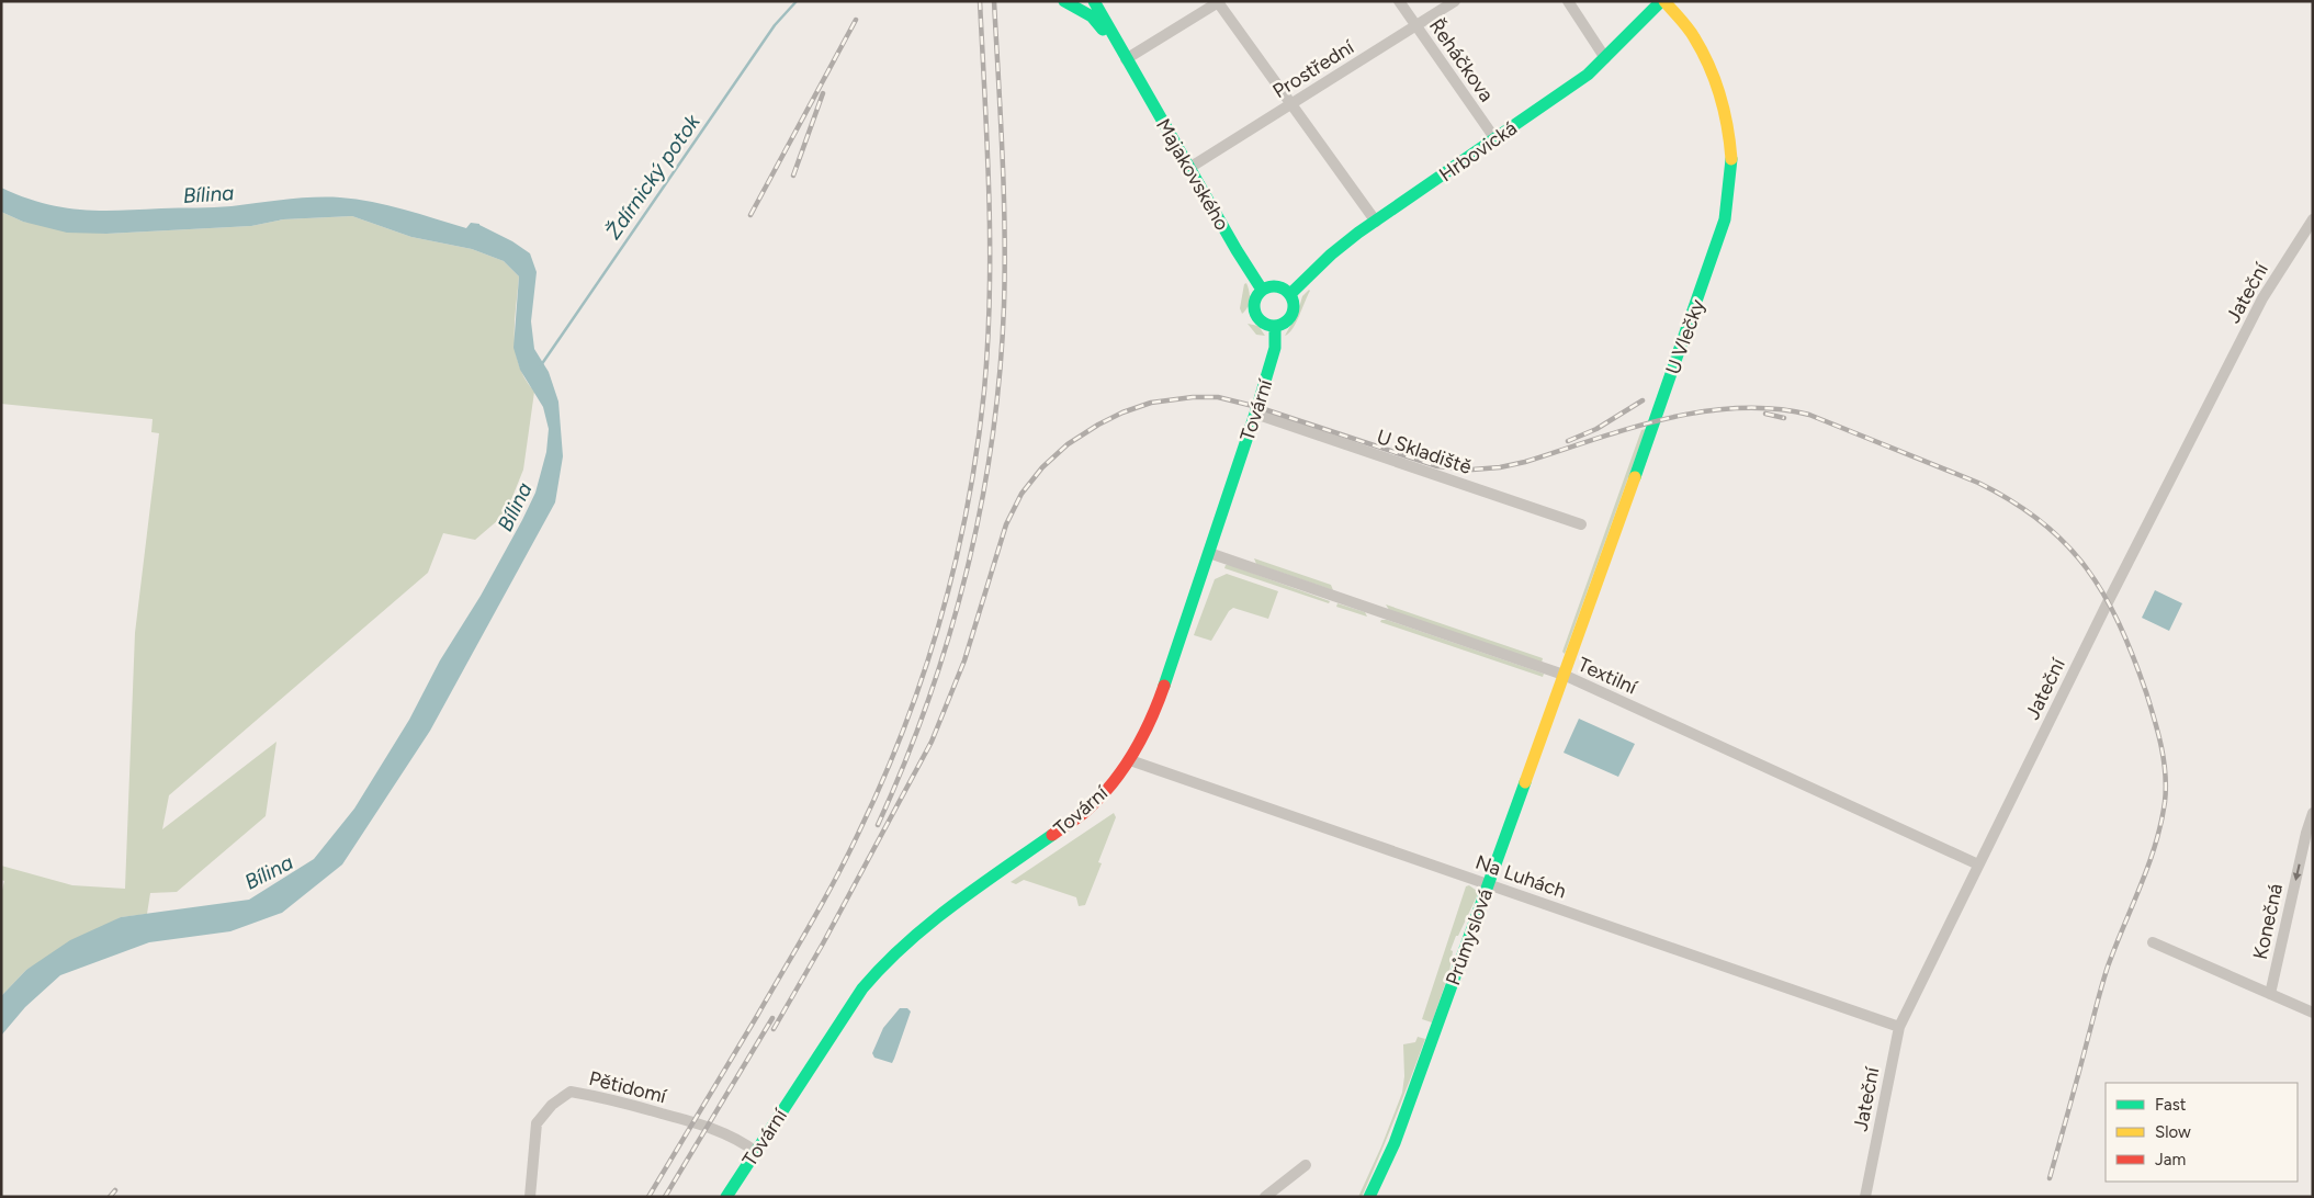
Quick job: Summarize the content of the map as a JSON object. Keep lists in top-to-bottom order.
{
  "streets": {
    "street": [
      "Řeháčkova",
      "Prostřední",
      "Hrbovická",
      "Majakovského",
      "Jateční",
      "U Vlečky",
      "Tovární",
      "U Skladiště",
      "Textilní",
      "Na Luhách",
      "Konečná",
      "Průmyslová",
      "Pětidomí"
    ]
  },
  "crossings": [
    ["Řeháčkova", "Prostřední"],
    ["Řeháčkova", "Hrbovická"],
    ["Prostřední", "Majakovského"],
    ["Hrbovická", "Majakovského"],
    ["Hrbovická", "U Vlečky"],
    ["Hrbovická", "Tovární"],
    ["Majakovského", "Tovární"],
    ["Jateční", "Textilní"],
    ["Jateční", "Na Luhách"],
    ["U Vlečky", "Textilní"],
    ["U Vlečky", "Průmyslová"],
    ["Tovární", "U Skladiště"],
    ["Tovární", "Textilní"],
    ["Tovární", "Na Luhách"],
    ["Tovární", "Pětidomí"],
    ["Textilní", "Průmyslová"],
    ["Na Luhách", "Průmyslová"]
  ],
  "one_way": ["Konečná"],
  "water": ["Ždírnický potok", "Bílina"],
  "legend": ["Fast", "Slow", "Jam"]
}
